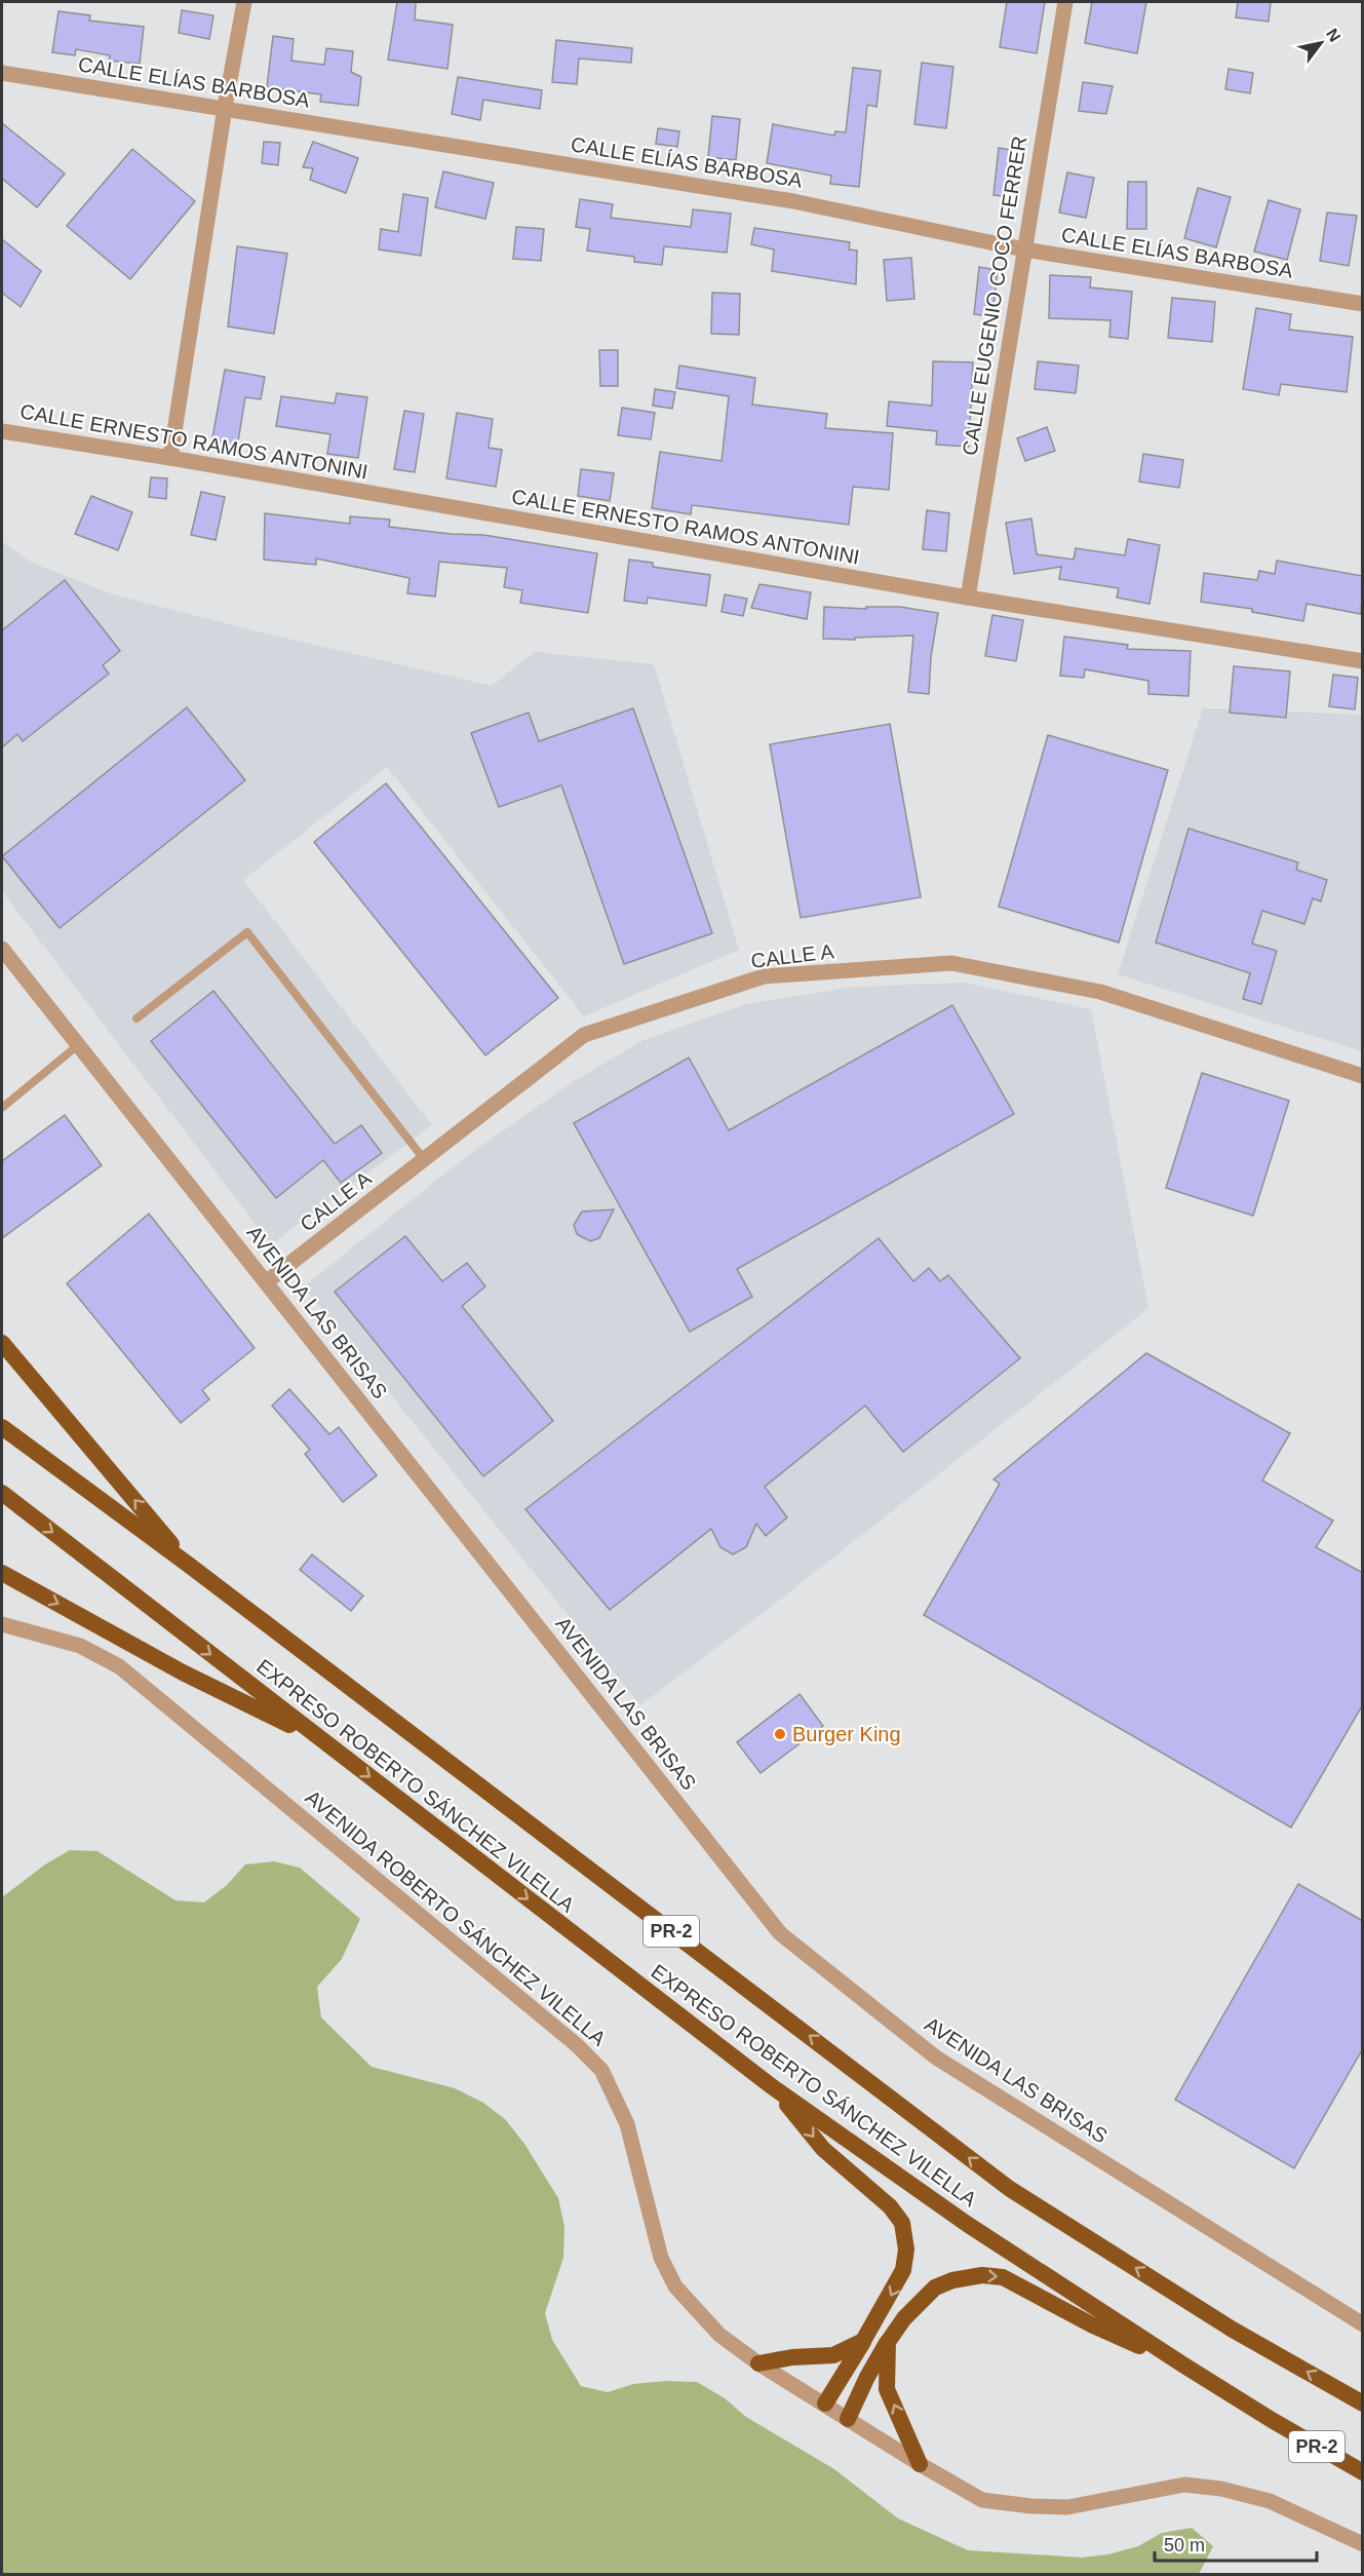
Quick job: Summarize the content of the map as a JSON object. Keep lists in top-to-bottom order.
{
  "streets": {
    "highway": ["EXPRESO ROBERTO SÁNCHEZ VILELLA", "PR-2"],
    "street": [
      "CALLE ELÍAS BARBOSA",
      "CALLE EUGENIO COCO FERRER",
      "CALLE ERNESTO RAMOS ANTONINI",
      "CALLE A",
      "AVENIDA LAS BRISAS",
      "AVENIDA ROBERTO SÁNCHEZ VILELLA"
    ]
  },
  "crossings": [
    ["CALLE ELÍAS BARBOSA", "CALLE EUGENIO COCO FERRER"],
    ["CALLE EUGENIO COCO FERRER", "CALLE ERNESTO RAMOS ANTONINI"],
    ["CALLE A", "AVENIDA LAS BRISAS"]
  ],
  "places": ["Burger King"],
  "scale_bar": "50 m",
  "north": "top right"
}
